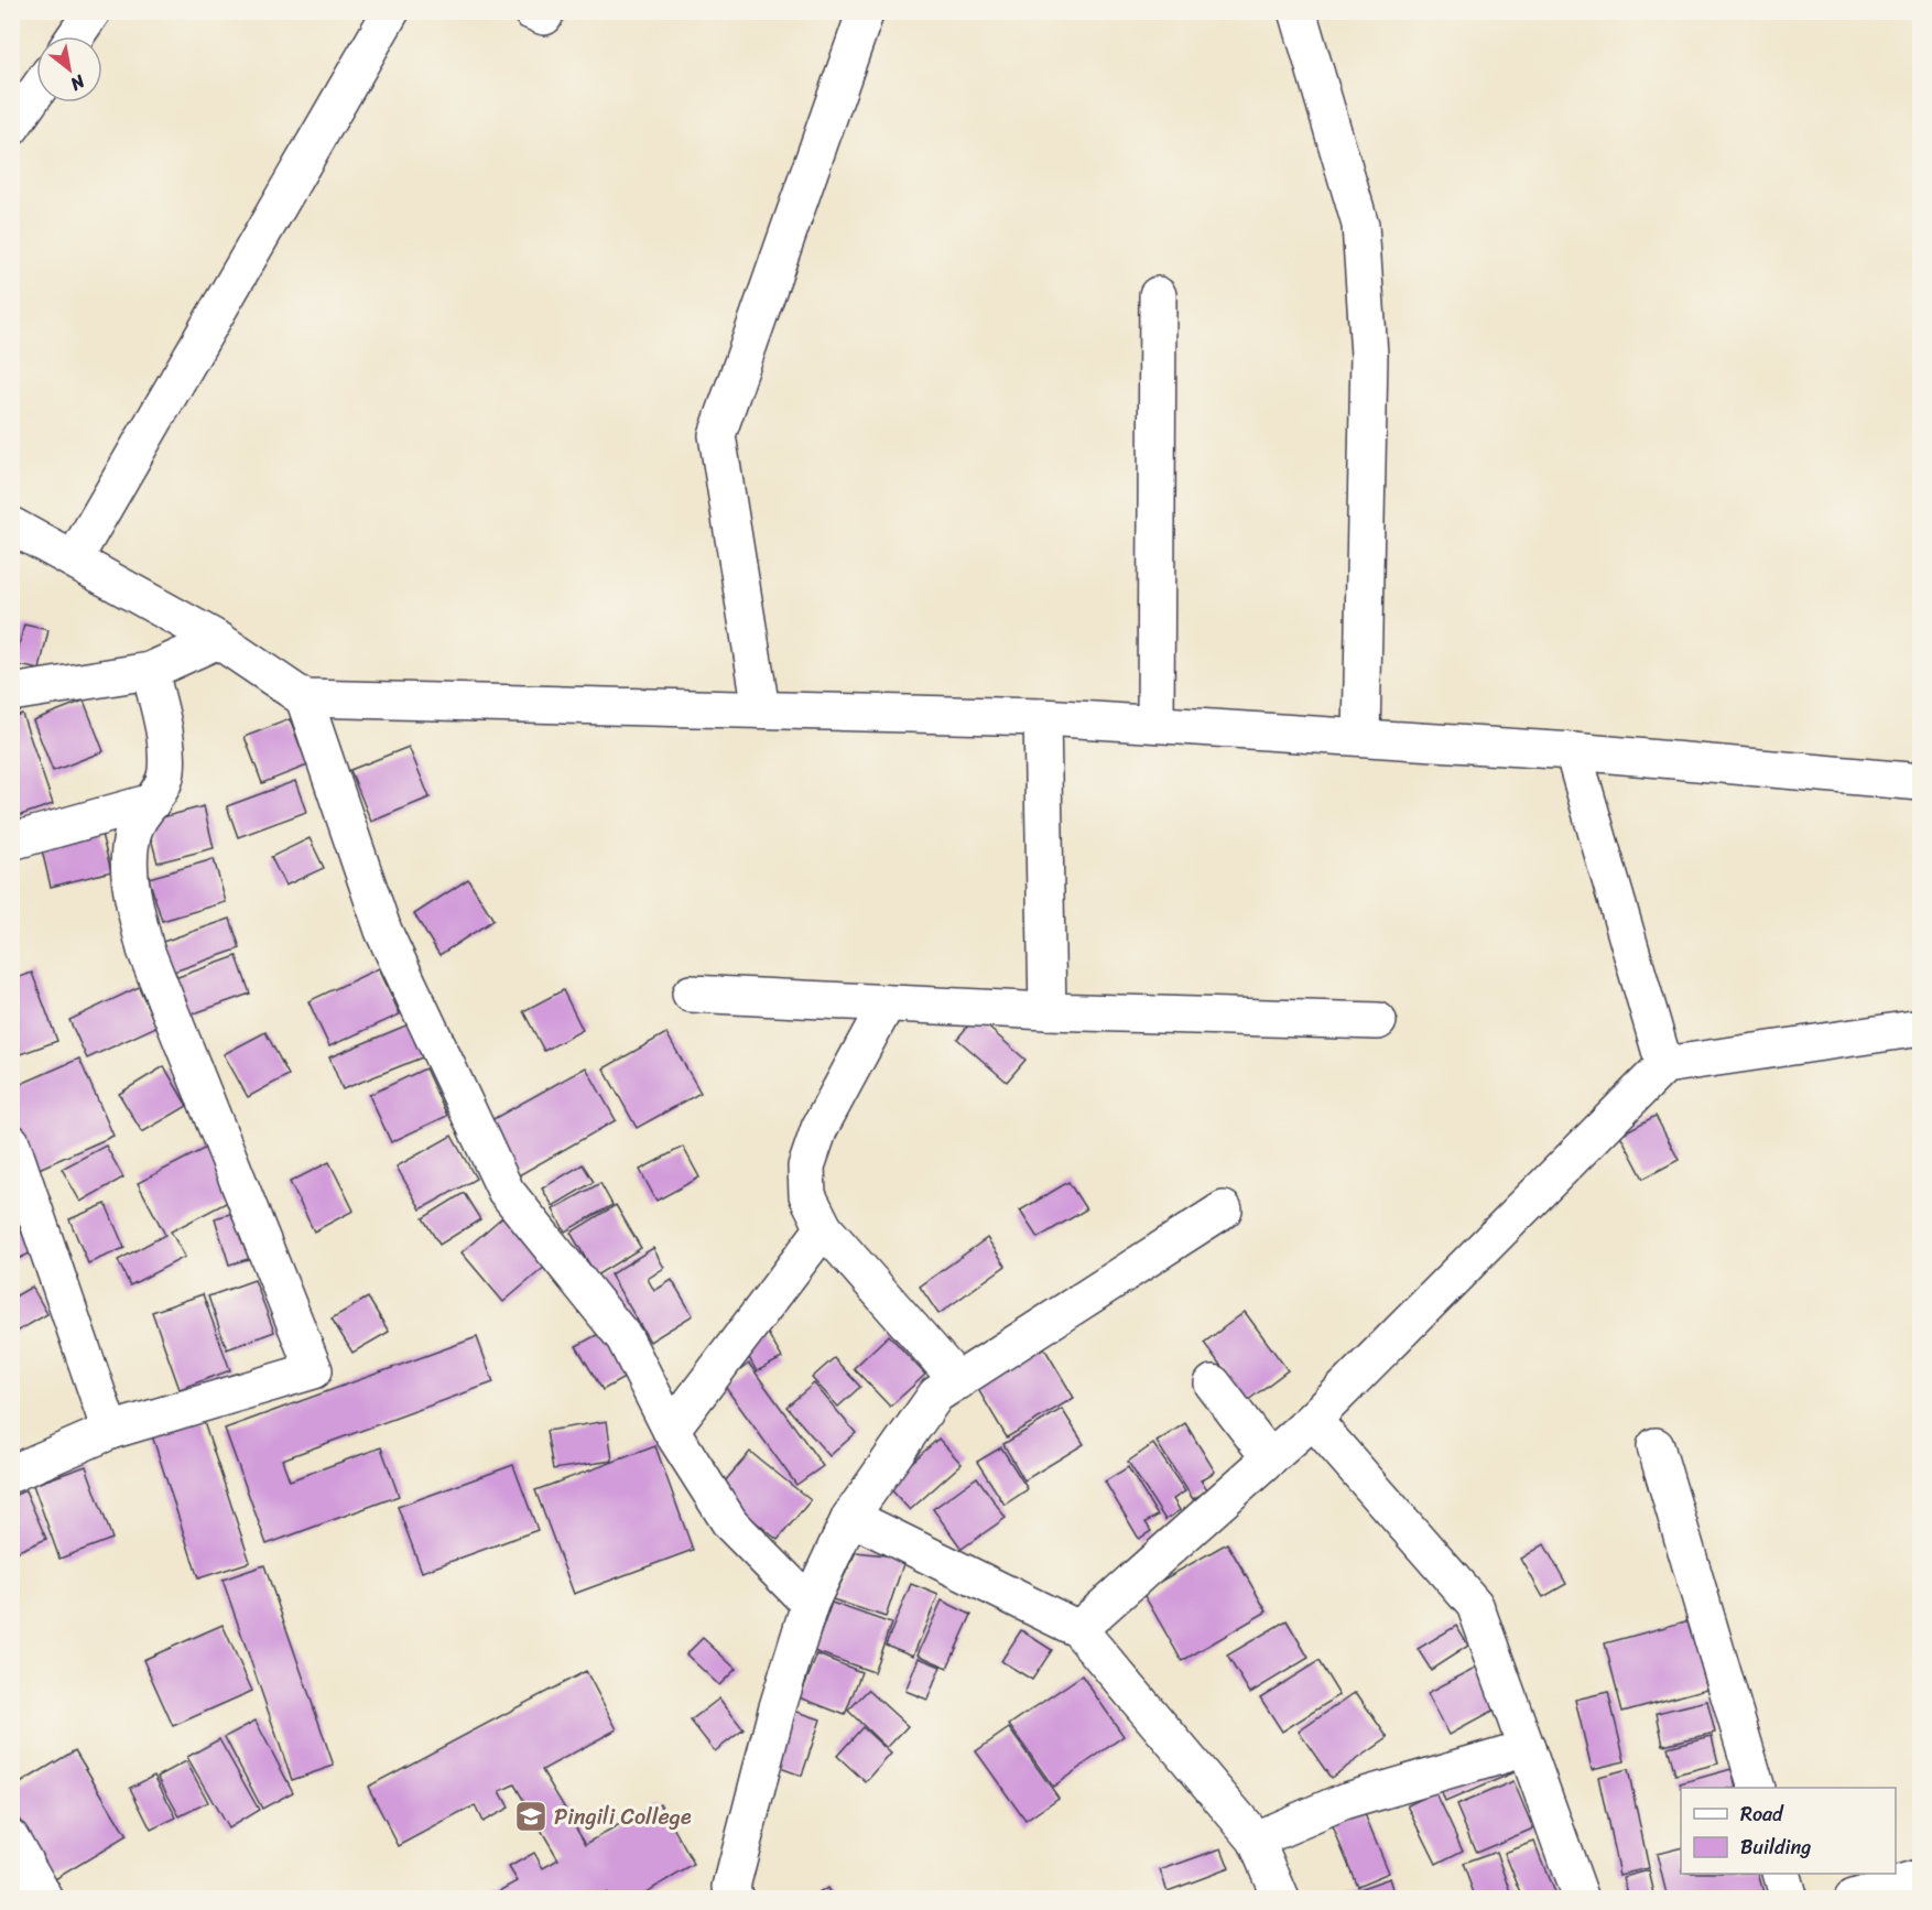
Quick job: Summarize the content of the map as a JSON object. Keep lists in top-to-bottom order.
{
  "places": {
    "school or university": ["Pingili College"]
  },
  "legend": ["Road", "Building"],
  "north": "bottom right"
}
